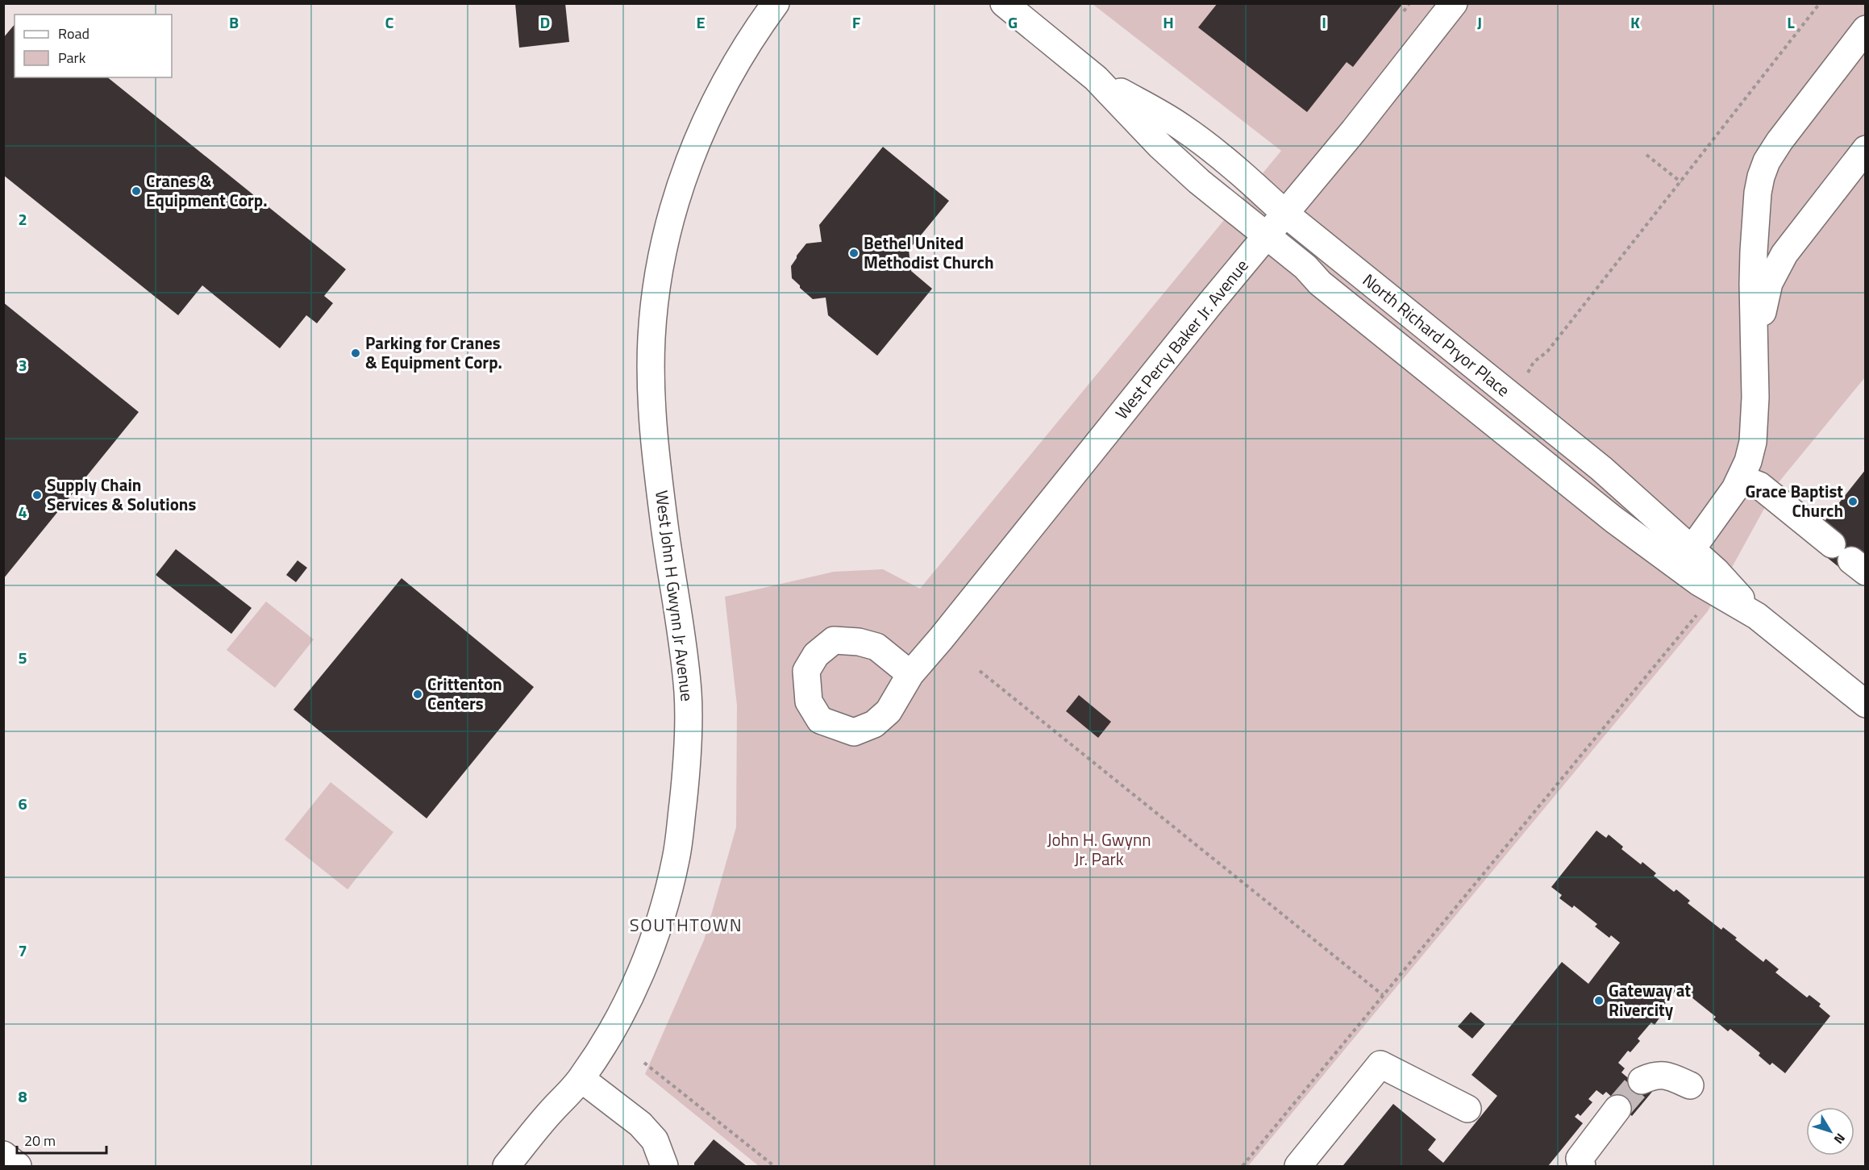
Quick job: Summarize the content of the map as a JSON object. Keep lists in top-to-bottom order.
{
  "streets": {
    "street": ["North Richard Pryor Place", "West Percy Baker Jr. Avenue", "West John H Gwynn Jr Avenue"]
  },
  "crossings": [
    ["North Richard Pryor Place", "West Percy Baker Jr. Avenue"]
  ],
  "districts": ["SOUTHTOWN"],
  "parks": ["John H. Gwynn Jr. Park"],
  "places": [
    "Cranes & Equipment Corp.",
    "Bethel United Methodist Church",
    "Parking for Cranes & Equipment Corp.",
    "Supply Chain Services & Solutions",
    "Grace Baptist Church",
    "Crittenton Centers",
    "Gateway at Rivercity"
  ],
  "legend": ["Road", "Park"],
  "scale_bar": "20 m",
  "north": "bottom right",
  "grid": {
    "columns": [
      "B",
      "C",
      "D",
      "E",
      "F",
      "G",
      "H",
      "I",
      "J",
      "K",
      "L"
    ],
    "rows": [
      "2",
      "3",
      "4",
      "5",
      "6",
      "7",
      "8"
    ]
  }
}
